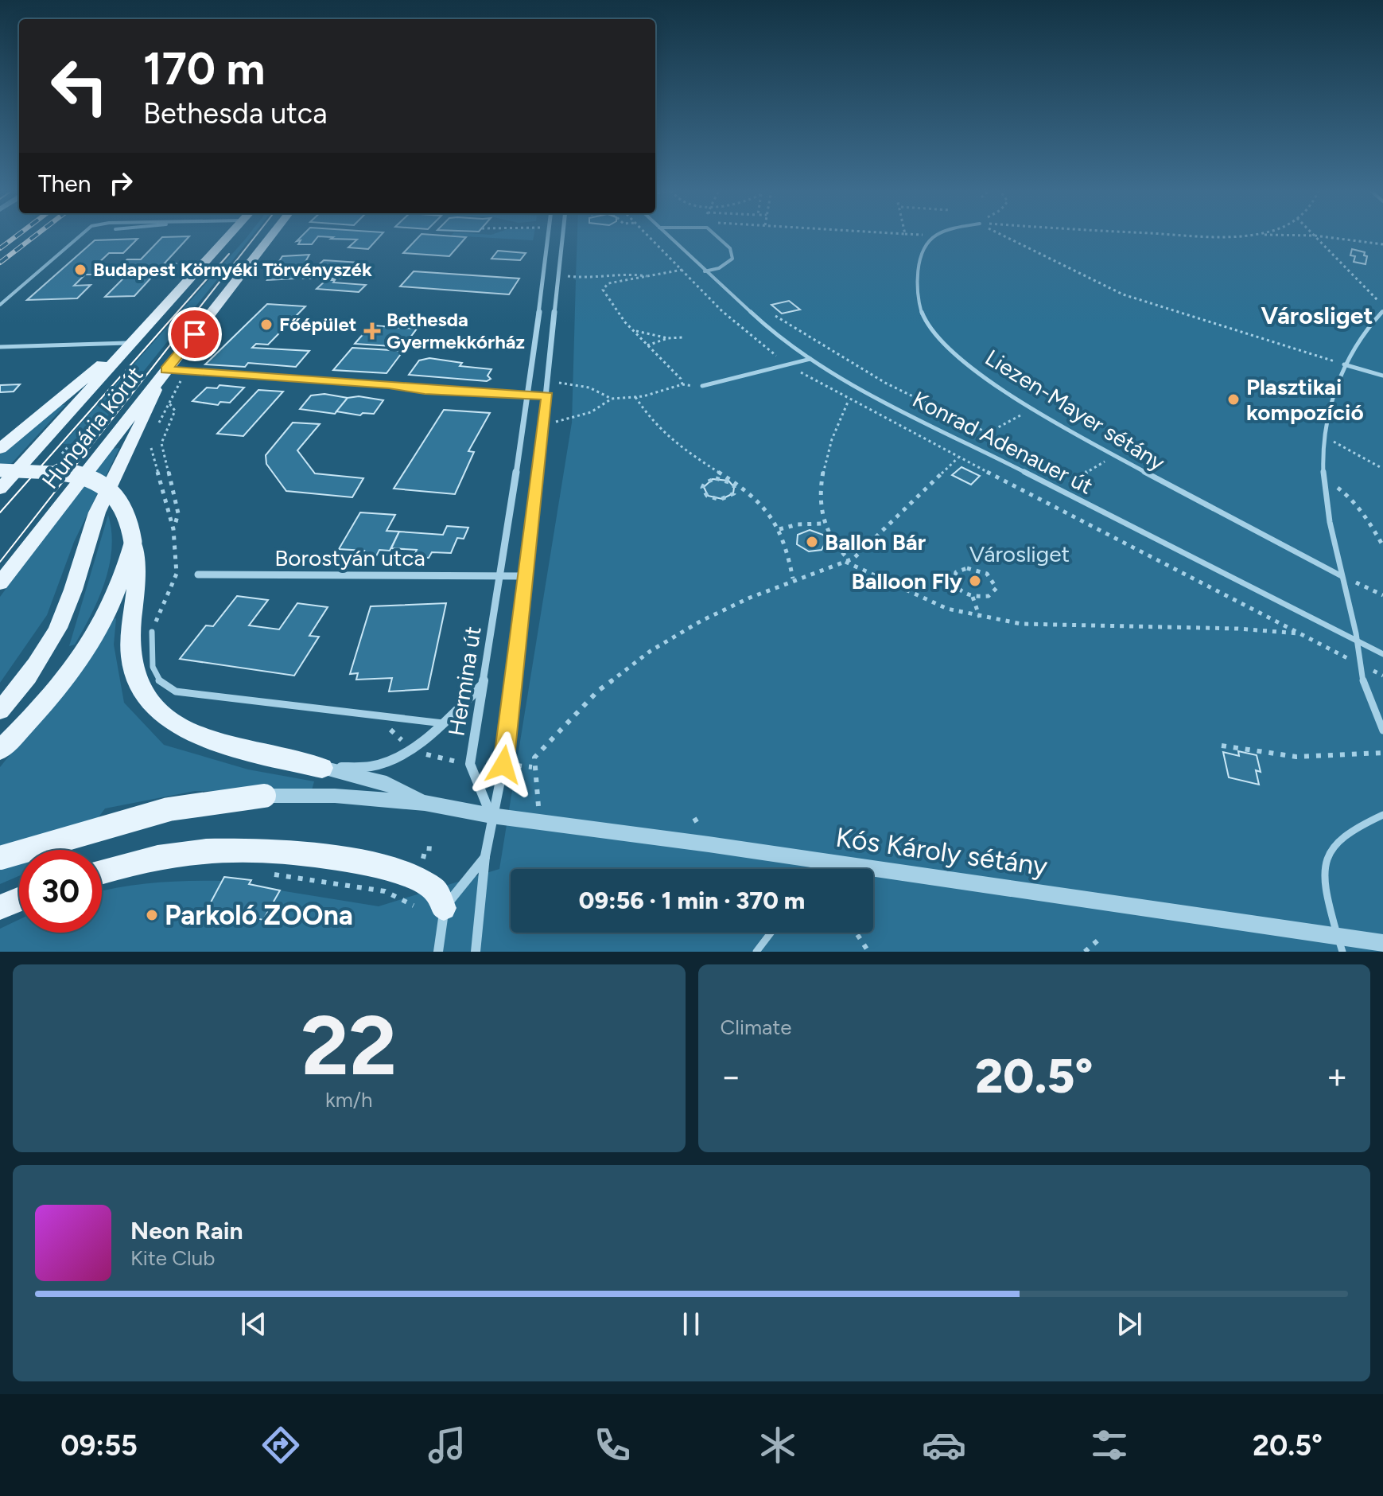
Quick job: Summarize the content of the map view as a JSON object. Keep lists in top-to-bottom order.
{
  "streets": {
    "main road": ["Hungária körút"],
    "street": ["Borostyán utca", "Hermina út", "Kós Károly sétány"],
    "lane": ["Liezen-Mayer sétány", "Konrad Adenauer út"]
  },
  "crossings": [
    ["Borostyán utca", "Hermina út"],
    ["Hermina út", "Kós Károly sétány"]
  ],
  "districts": ["Városliget"],
  "parks": ["Városliget"],
  "places": {
    "other": [
      "Budapest Környéki Törvényszék",
      "Főépület",
      "Plasztikai kompozíció",
      "Ballon Bár",
      "Balloon Fly",
      "Parkoló ZOOna"
    ],
    "health": ["Bethesda Gyermekkórház"]
  },
  "page": {
    "turn": ["170 m", "Bethesda utca"],
    "then": "Then",
    "limit": "30",
    "trip": "09:56 · 1 min · 370 m",
    "tile": [
      ["22", "km/h"],
      "Climate"
    ],
    "heat": ["−", "20.5°", "+"],
    "song": ["Neon Rain", "Kite Club"],
    "tabs": ["09:55", "20.5°"]
  }
}
